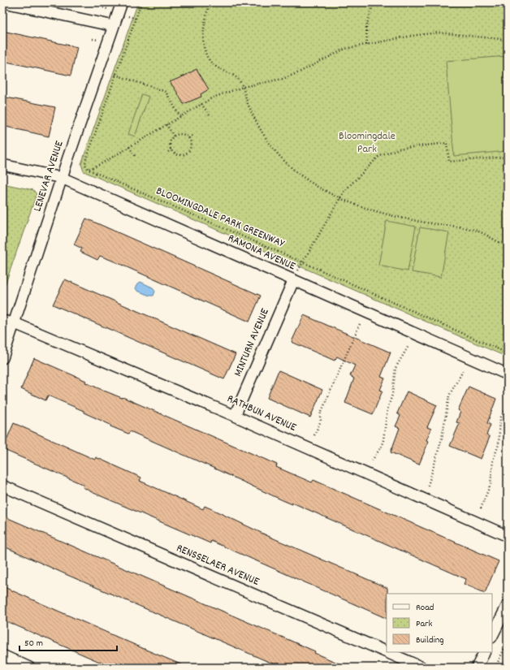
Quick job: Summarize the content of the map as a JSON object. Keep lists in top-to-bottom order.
{
  "streets": {
    "street": [
      "LENEVAR AVENUE",
      "RAMONA AVENUE",
      "MINTURN AVENUE",
      "RATHBUN AVENUE",
      "RENSSELAER AVENUE"
    ],
    "path": ["BLOOMINGDALE PARK GREENWAY"]
  },
  "crossings": [
    ["LENEVAR AVENUE", "RAMONA AVENUE"],
    ["LENEVAR AVENUE", "RATHBUN AVENUE"],
    ["RAMONA AVENUE", "MINTURN AVENUE"],
    ["MINTURN AVENUE", "RATHBUN AVENUE"]
  ],
  "parks": ["Bloomingdale Park"],
  "legend": ["Road", "Park", "Building"],
  "scale_bar": "50 m"
}
